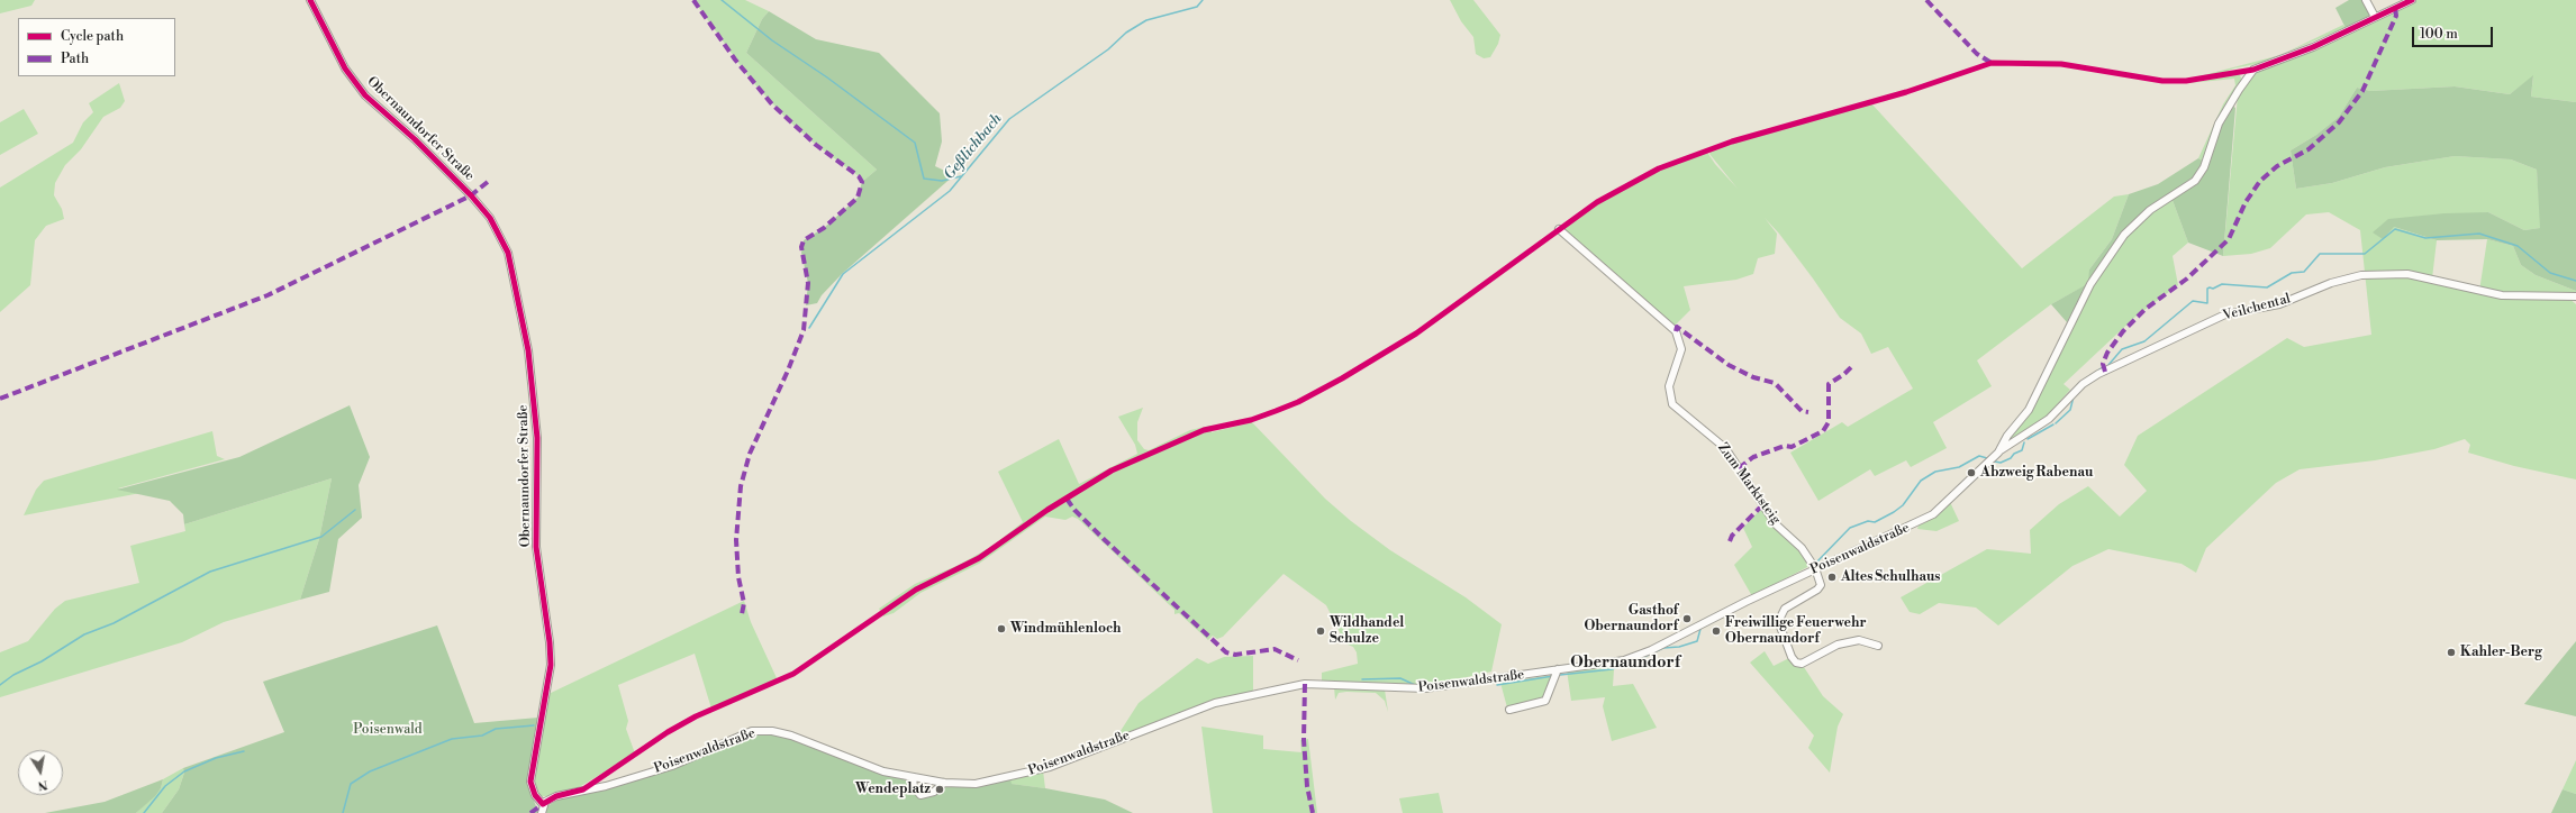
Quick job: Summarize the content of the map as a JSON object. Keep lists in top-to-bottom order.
{
  "streets": {
    "street": [
      "Obernaundorfer Straße",
      "Veilchental",
      "Zum Marktsteig",
      "Poisenwaldstraße"
    ]
  },
  "crossings": [
    ["Obernaundorfer Straße", "Poisenwaldstraße"],
    ["Veilchental", "Poisenwaldstraße"],
    ["Zum Marktsteig", "Poisenwaldstraße"]
  ],
  "districts": ["Obernaundorf"],
  "water": ["Geßlichbach"],
  "parks": ["Poisenwald"],
  "places": [
    "Abzweig Rabenau",
    "Altes Schulhaus",
    "Gasthof Obernaundorf",
    "Windmühlenloch",
    "Wildhandel Schulze",
    "Freiwillige Feuerwehr Obernaundorf",
    "Kahler-Berg",
    "Wendeplatz"
  ],
  "legend": ["Cycle path", "Path"],
  "scale_bar": "100 m",
  "north": "bottom"
}
